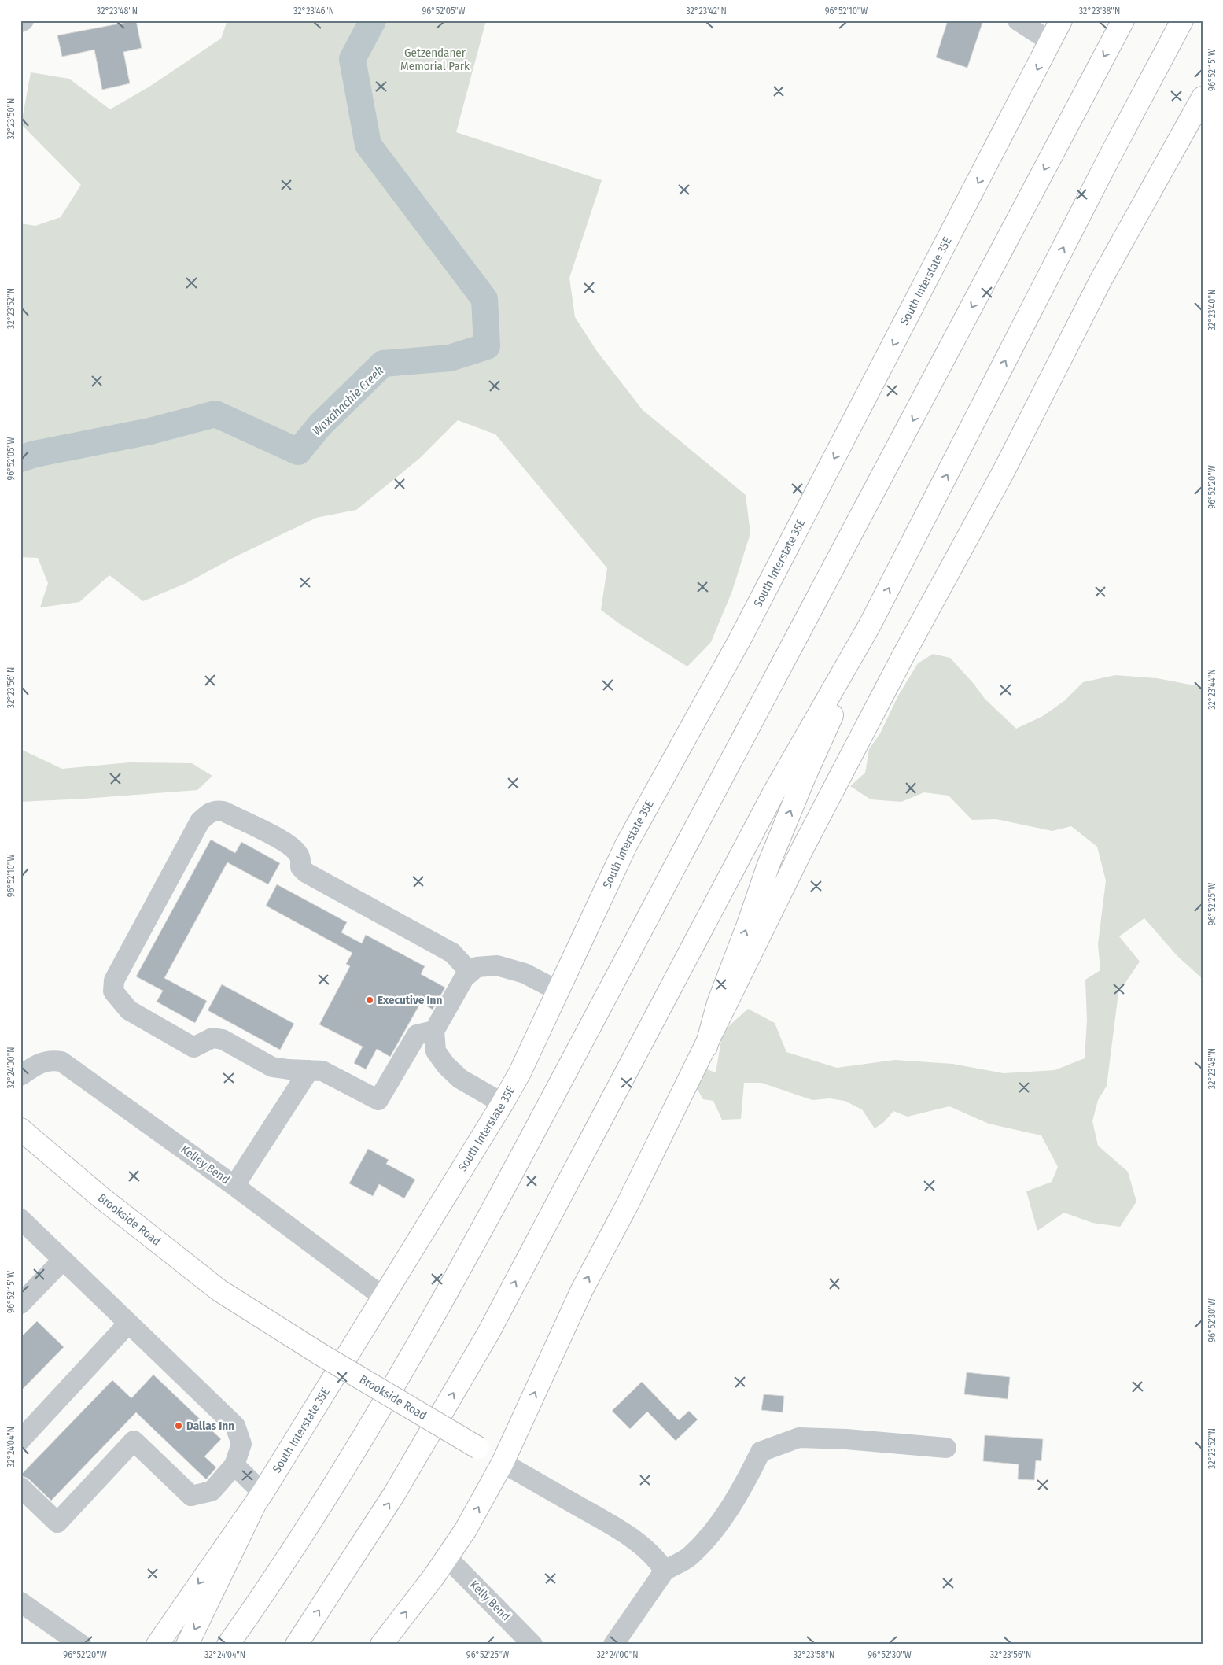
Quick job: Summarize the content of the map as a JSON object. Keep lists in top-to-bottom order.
{
  "streets": {
    "main road": ["South Interstate 35E", "Brookside Road"],
    "street": ["Kelley Bend", "Kelly Bend"]
  },
  "crossings": [
    ["South Interstate 35E", "Kelley Bend"]
  ],
  "water": ["Waxahachie Creek"],
  "parks": ["Getzendaner Memorial Park"],
  "places": ["Executive Inn", "Dallas Inn"],
  "coordinates": [
    "32°23'48\"N",
    "32°23'46\"N",
    "96°52'05\"W",
    "32°23'42\"N",
    "96°52'10\"W",
    "32°23'38\"N",
    "96°52'15\"W",
    "32°23'50\"N",
    "32°23'52\"N",
    "32°23'40\"N",
    "96°52'20\"W",
    "32°23'56\"N",
    "32°23'44\"N",
    "96°52'25\"W",
    "32°24'00\"N",
    "96°52'30\"W",
    "32°24'04\"N",
    "32°23'58\"N"
  ]
}
